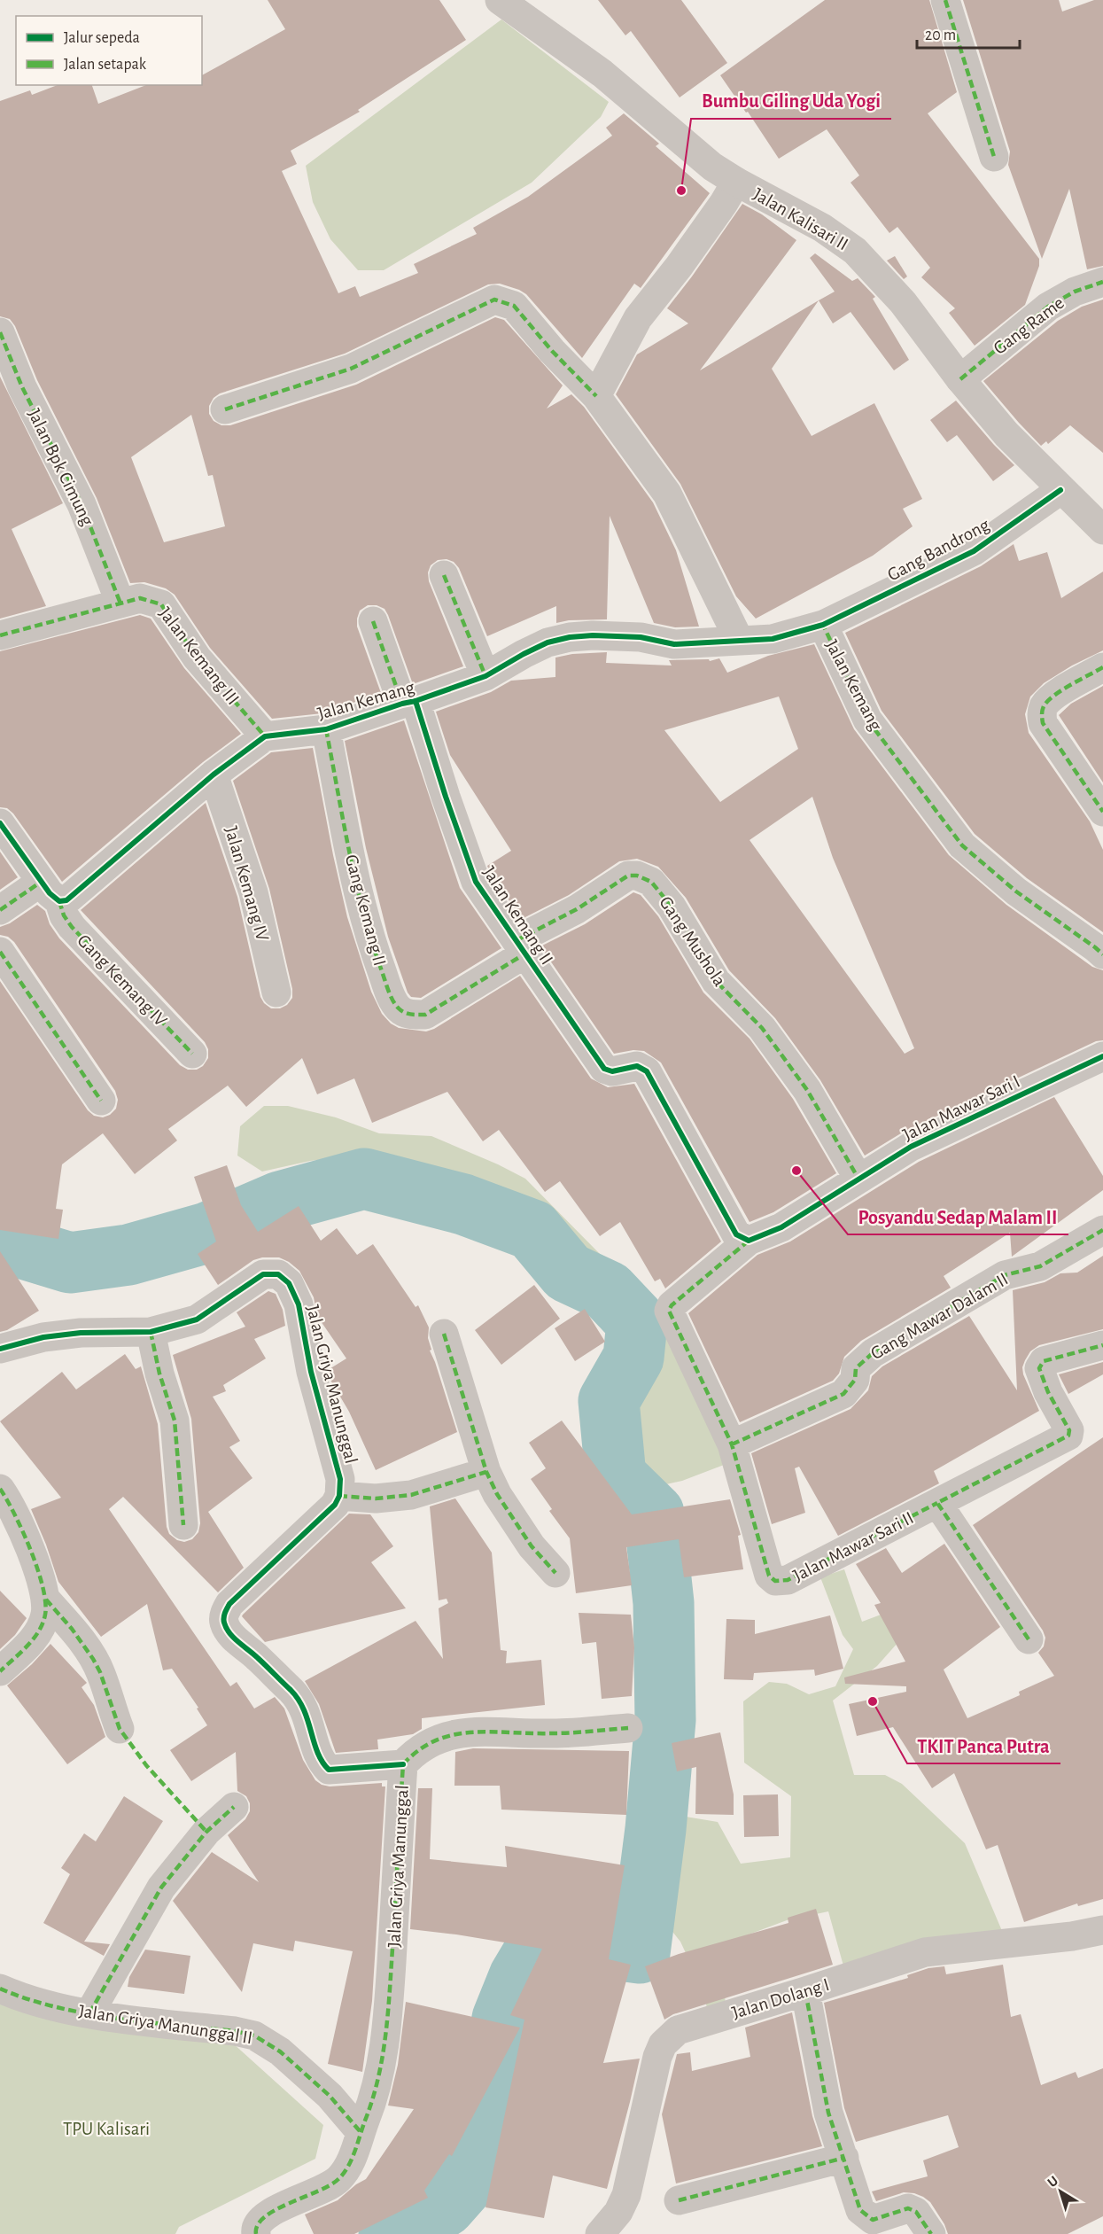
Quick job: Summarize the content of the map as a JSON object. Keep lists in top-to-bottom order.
{
  "streets": {
    "street": [
      "Jalan Kalisari II",
      "Gang Rame",
      "Jalan Bpk Cimung",
      "Gang Bandrong",
      "Jalan Kemang III",
      "Jalan Kemang",
      "Jalan Kemang IV",
      "Gang Kemang II",
      "Jalan Kemang II",
      "Gang Mushola",
      "Gang Kemang IV",
      "Jalan Mawar Sari I",
      "Gang Mawar Dalam II",
      "Jalan Griya Manunggal",
      "Jalan Mawar Sari II",
      "Jalan Dolang I",
      "Jalan Griya Manunggal II"
    ]
  },
  "crossings": [
    ["Jalan Kalisari II", "Gang Rame"],
    ["Jalan Kalisari II", "Gang Bandrong"],
    ["Jalan Bpk Cimung", "Jalan Kemang III"],
    ["Gang Bandrong", "Jalan Kemang"],
    ["Jalan Kemang III", "Jalan Kemang"],
    ["Jalan Kemang", "Jalan Kemang IV"],
    ["Jalan Kemang", "Gang Kemang II"],
    ["Jalan Kemang", "Jalan Kemang II"],
    ["Jalan Kemang", "Gang Kemang IV"],
    ["Gang Kemang II", "Jalan Kemang II"],
    ["Gang Kemang II", "Gang Mushola"],
    ["Jalan Kemang II", "Gang Mushola"],
    ["Jalan Kemang II", "Jalan Mawar Sari I"],
    ["Gang Mushola", "Jalan Mawar Sari I"],
    ["Jalan Mawar Sari I", "Gang Mawar Dalam II"],
    ["Jalan Mawar Sari I", "Jalan Mawar Sari II"],
    ["Gang Mawar Dalam II", "Jalan Mawar Sari II"],
    ["Jalan Griya Manunggal", "Jalan Griya Manunggal II"]
  ],
  "parks": ["TPU Kalisari"],
  "places": ["Bumbu Giling Uda Yogi", "Posyandu Sedap Malam II", "TKIT Panca Putra"],
  "legend": ["Jalur sepeda", "Jalan setapak"],
  "scale_bar": "20 m",
  "north": "top left"
}
